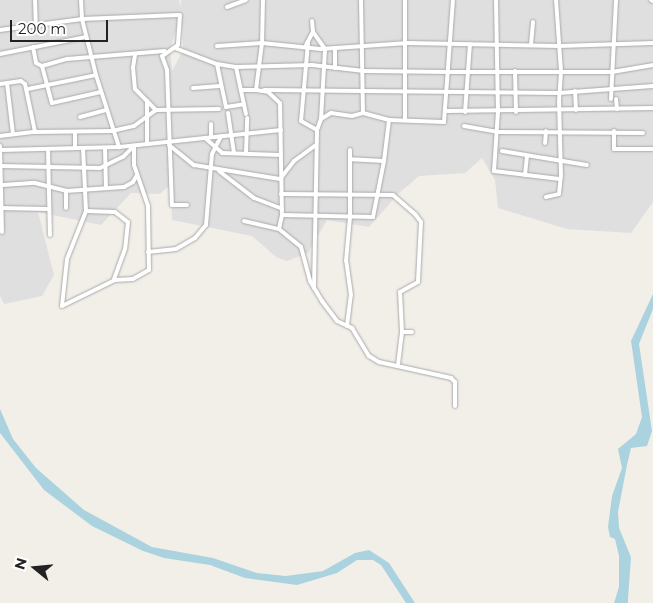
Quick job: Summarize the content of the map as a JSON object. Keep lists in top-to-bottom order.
{
  "scale_bar": "200 m",
  "north": "left"
}
